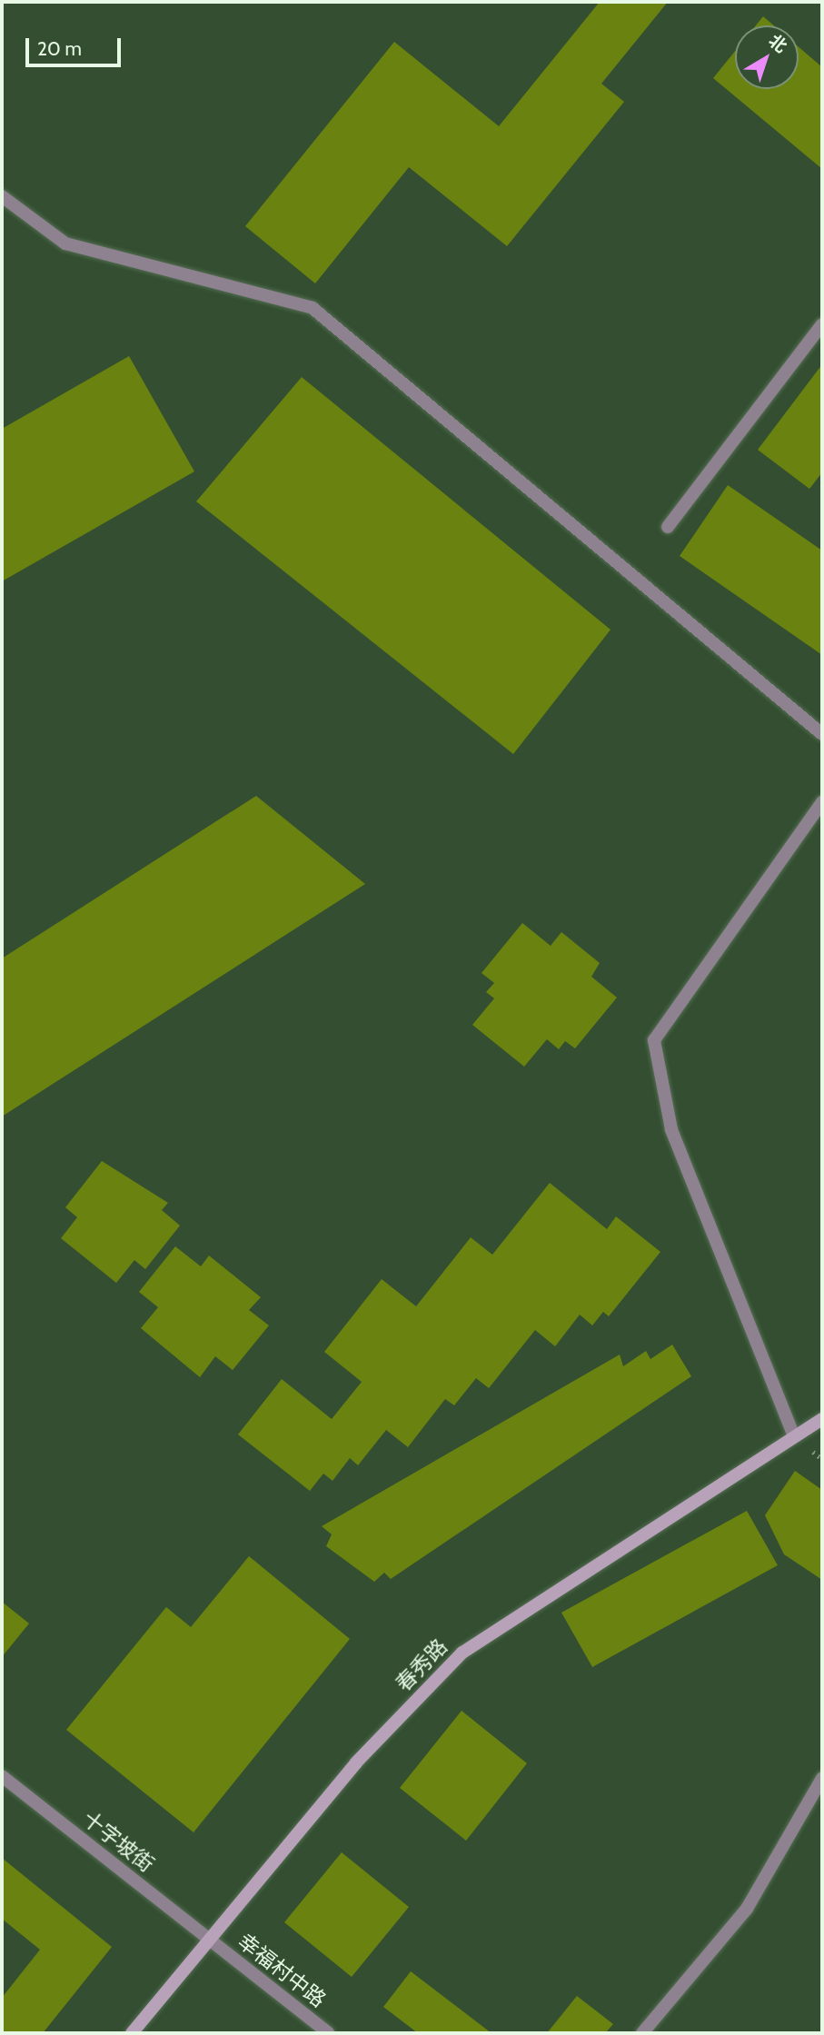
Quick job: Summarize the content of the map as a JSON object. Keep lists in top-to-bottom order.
{
  "streets": {
    "street": ["春秀路", "十字坡街", "幸福村中路"]
  },
  "crossings": [
    ["春秀路", "十字坡街"],
    ["春秀路", "幸福村中路"],
    ["十字坡街", "幸福村中路"]
  ],
  "scale_bar": "20 m",
  "north": "top right"
}
